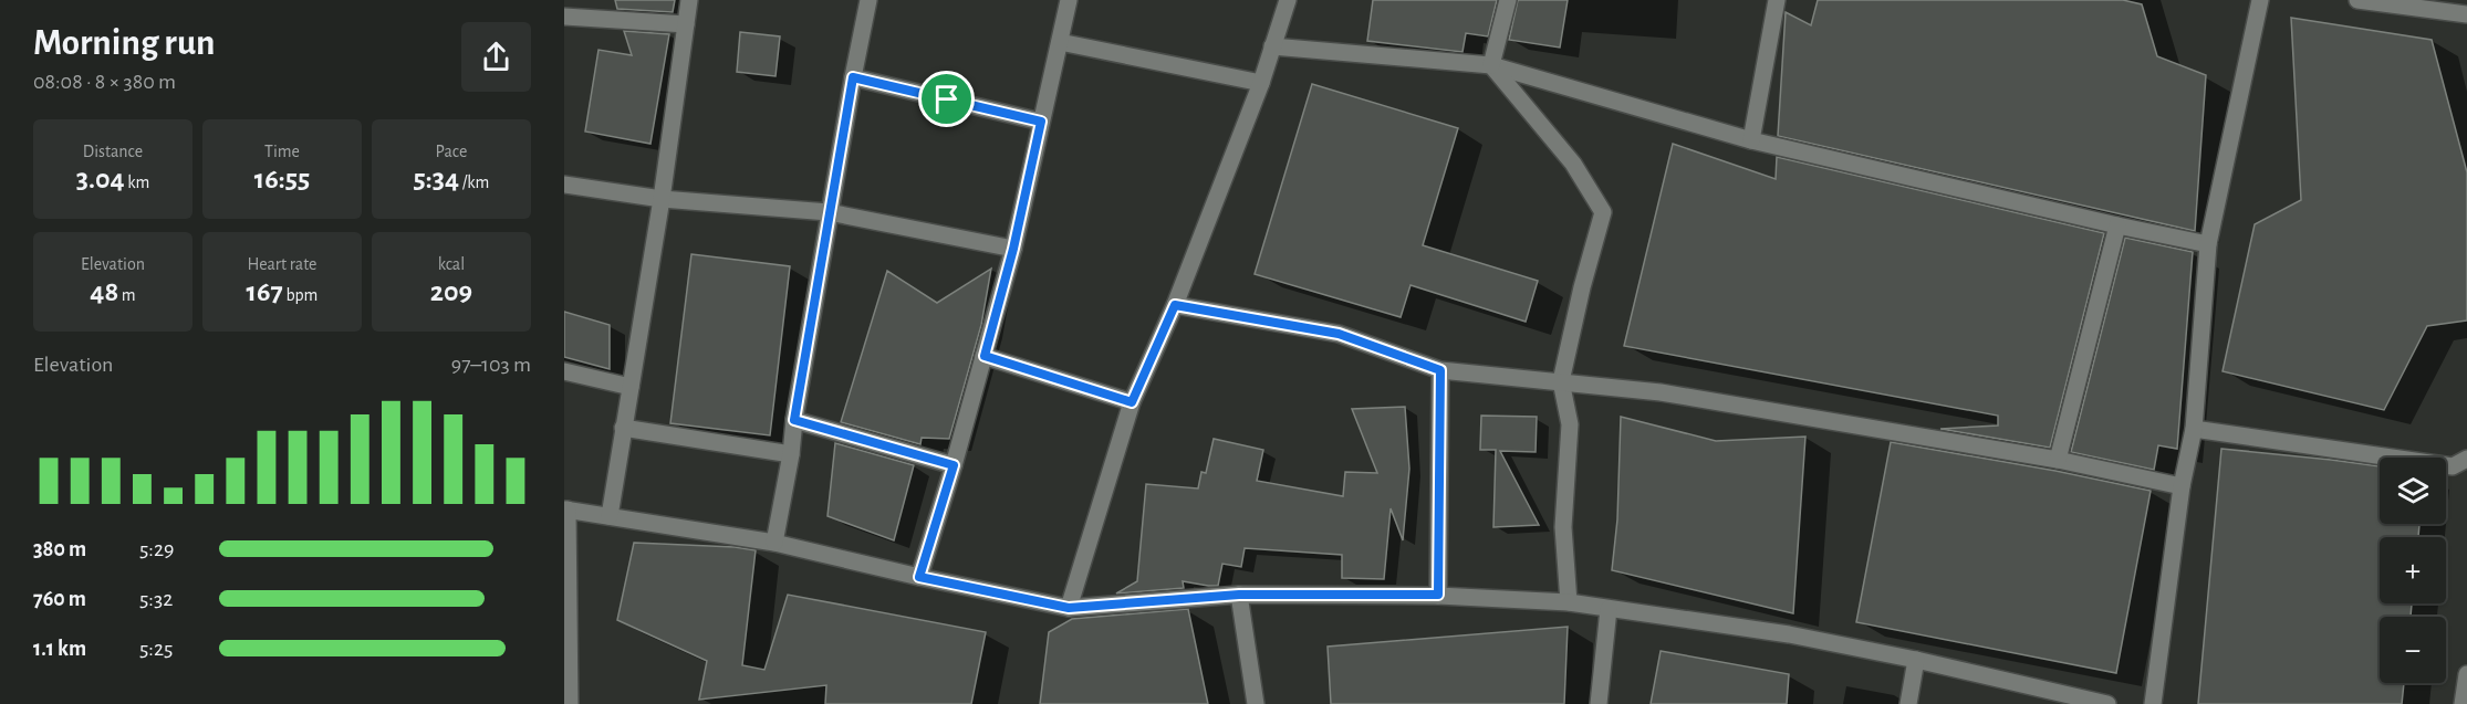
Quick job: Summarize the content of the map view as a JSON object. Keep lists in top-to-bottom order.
{
  "page": {
    "heading": ["Morning run", "08:08 · 8 × 380 m"],
    "stats": [
      ["Distance", "3.04 km"],
      ["Time", "16:55"],
      ["Pace", "5:34 /km"],
      ["Elevation", "48 m"],
      ["Heart rate", "167 bpm"],
      ["kcal", "209"]
    ],
    "chart": ["Elevation", "97–103 m"],
    "map_buttons": ["+", "−"],
    "list": [
      {
        "name": "380 m",
        "note": "5:29"
      },
      {
        "name": "760 m",
        "note": "5:32"
      },
      {
        "name": "1.1 km",
        "note": "5:25"
      }
    ]
  }
}
